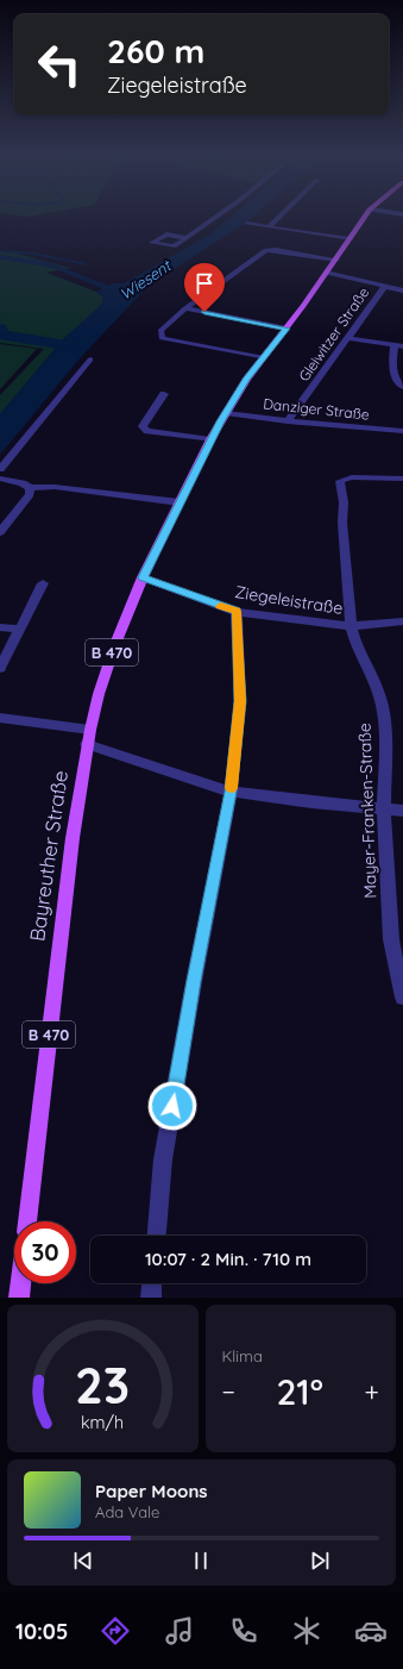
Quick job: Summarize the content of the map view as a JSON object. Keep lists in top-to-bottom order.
{
  "streets": {
    "main road": ["B 470", "Bayreuther Straße"],
    "street": [
      "Gleiwitzer Straße",
      "Danziger Straße",
      "Ziegeleistraße",
      "Mayer-Franken-Straße"
    ]
  },
  "crossings": [
    ["Gleiwitzer Straße", "Danziger Straße"],
    ["Danziger Straße", "Bayreuther Straße"],
    ["Ziegeleistraße", "Mayer-Franken-Straße"],
    ["Ziegeleistraße", "Bayreuther Straße"]
  ],
  "water": ["Wiesent"],
  "page": {
    "turn": ["260 m", "Ziegeleistraße"],
    "limit": "30",
    "trip": "10:07 · 2 Min. · 710 m",
    "tile": "Klima",
    "heat": ["−", "21°", "+"],
    "song": ["Paper Moons", "Ada Vale"],
    "tabs": "10:05",
    "gauge": ["23", "km/h"]
  }
}
